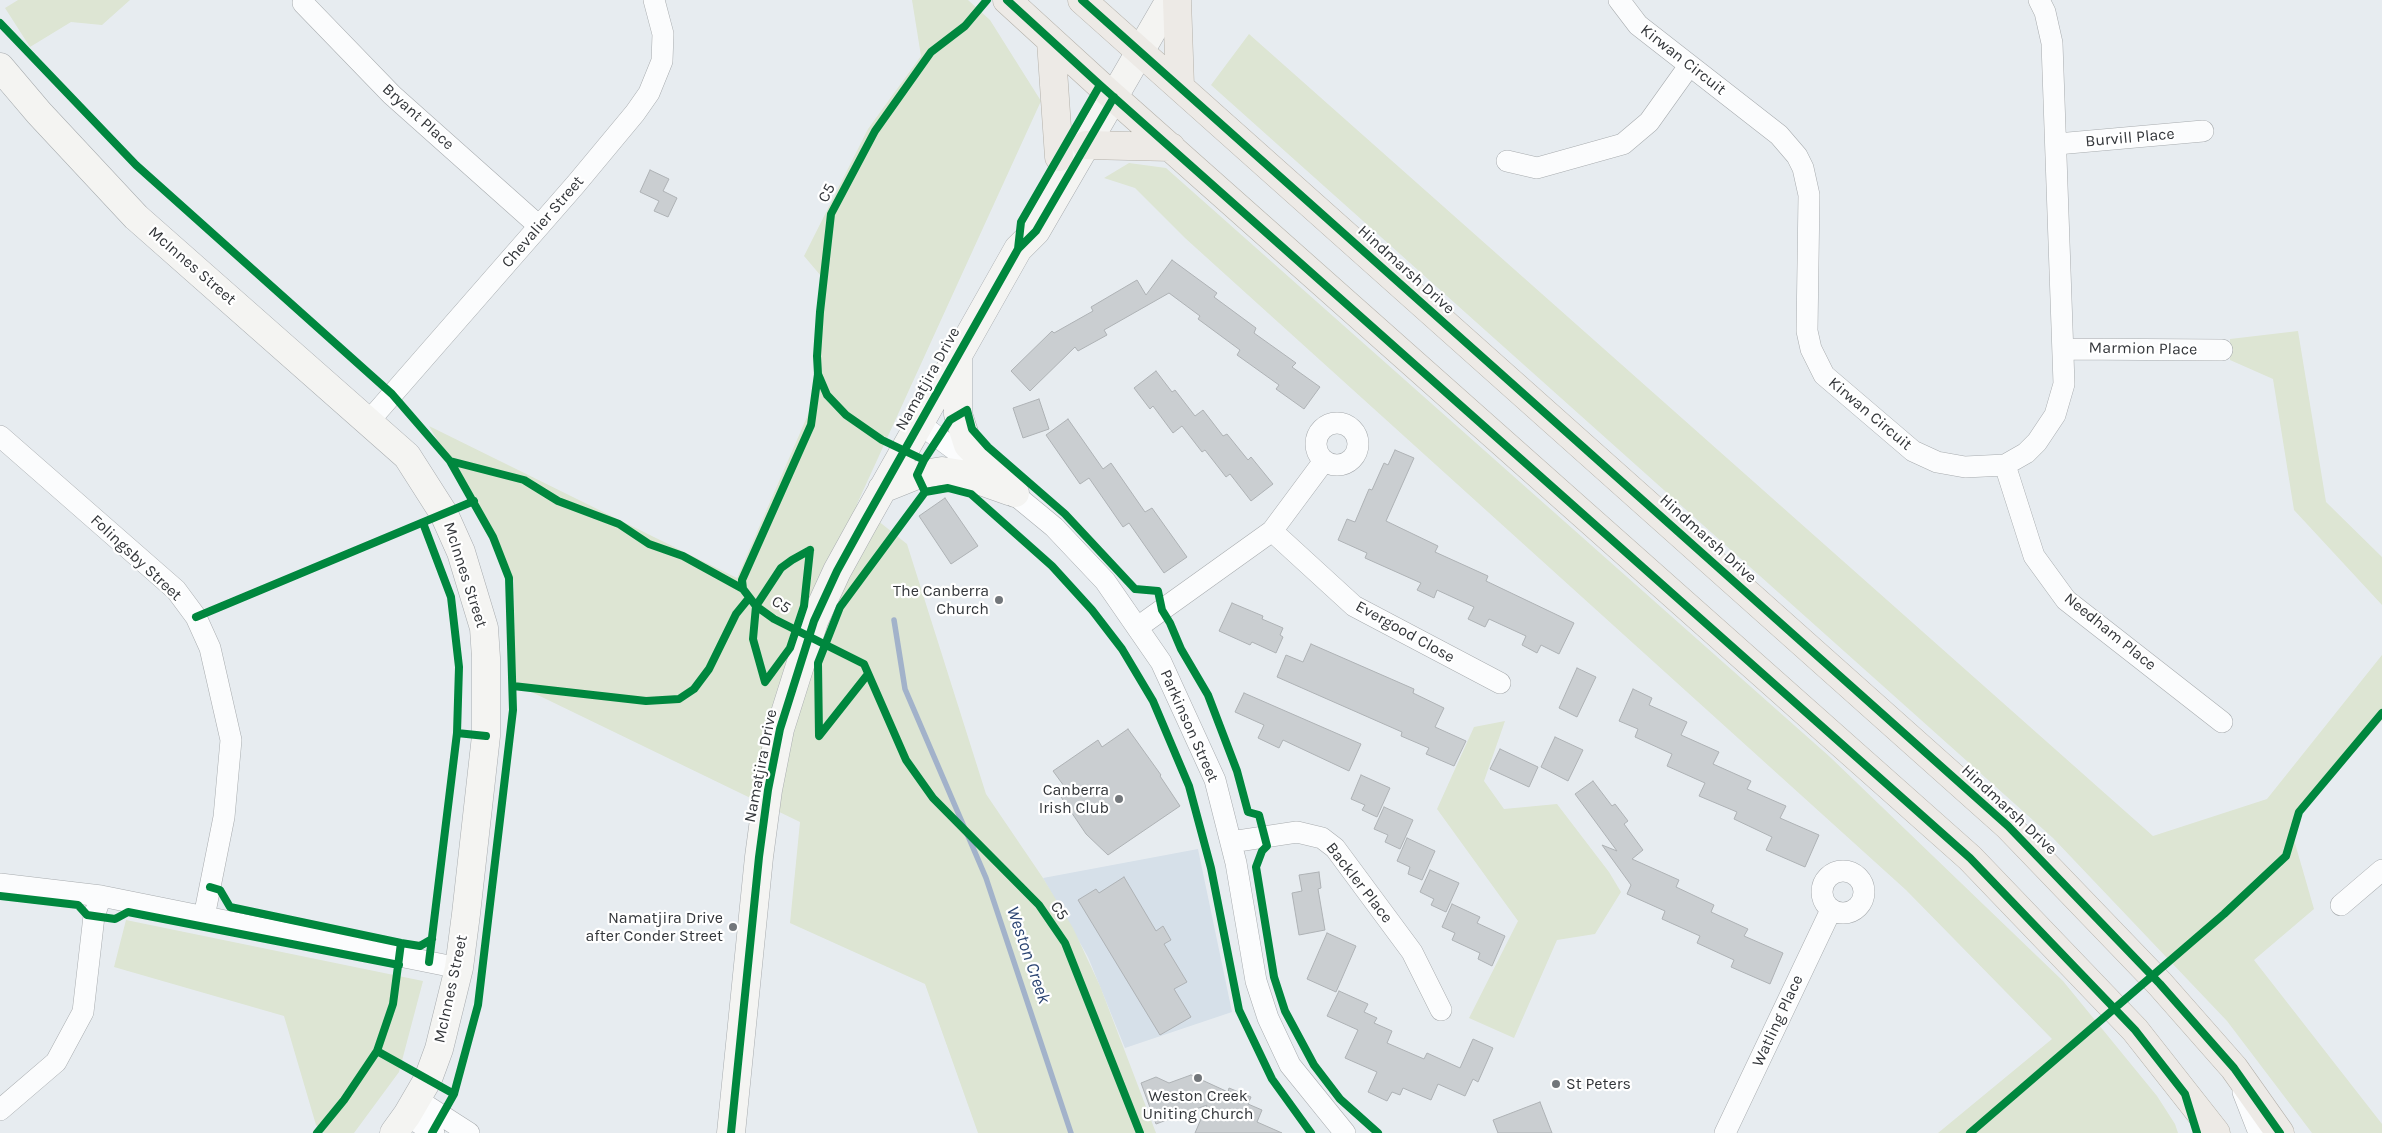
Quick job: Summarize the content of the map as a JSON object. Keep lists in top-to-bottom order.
{
  "streets": {
    "main road": ["McInnes Street", "Hindmarsh Drive", "Namatjira Drive"],
    "street": [
      "Kirwan Circuit",
      "Bryant Place",
      "Burvill Place",
      "Chevalier Street",
      "Marmion Place",
      "Folingsby Street",
      "Evergood Close",
      "Needham Place",
      "Parkinson Street",
      "Backler Place",
      "Watling Place"
    ],
    "cycle path": ["C5"]
  },
  "crossings": [
    ["Kirwan Circuit", "Burvill Place"],
    ["Kirwan Circuit", "Marmion Place"],
    ["Kirwan Circuit", "Needham Place"],
    ["Bryant Place", "Chevalier Street"],
    ["Chevalier Street", "McInnes Street"],
    ["Hindmarsh Drive", "Namatjira Drive"],
    ["Namatjira Drive", "Parkinson Street"],
    ["Parkinson Street", "Backler Place"]
  ],
  "water": ["Weston Creek"],
  "places": [
    "The Canberra Church",
    "Canberra Irish Club",
    "Namatjira Drive after Conder Street",
    "Weston Creek Uniting Church",
    "St Peters"
  ]
}
